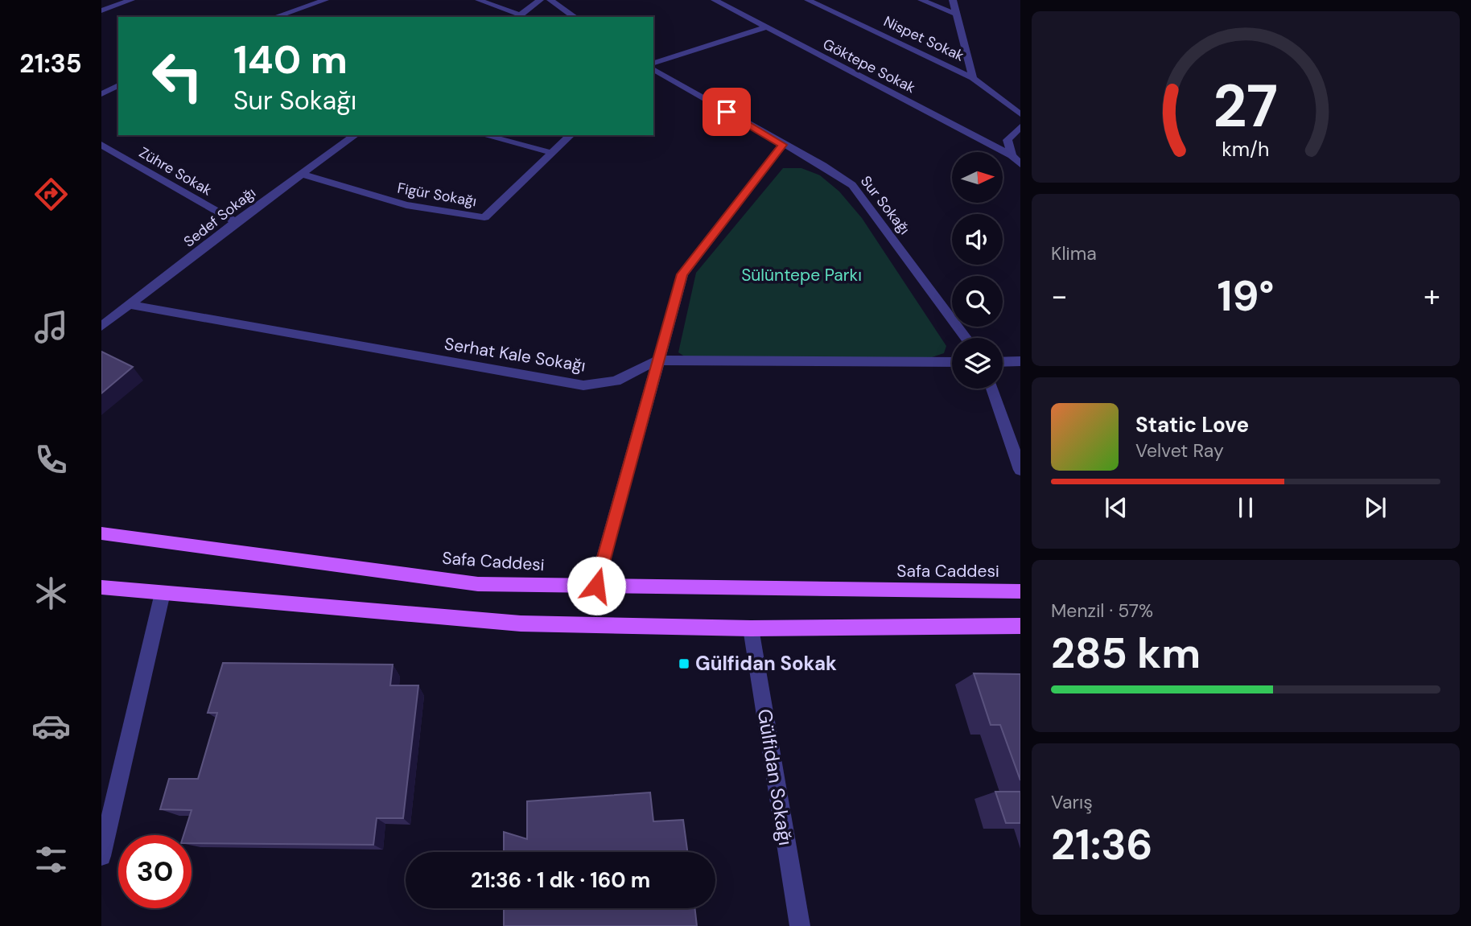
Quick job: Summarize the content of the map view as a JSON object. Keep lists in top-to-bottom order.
{
  "streets": {
    "main road": ["Safa Caddesi"],
    "street": [
      "Nispet Sokak",
      "Göktepe Sokak",
      "Zühre Sokak",
      "Figür Sokağı",
      "Sur Sokağı",
      "Sedef Sokağı",
      "Serhat Kale Sokağı",
      "Gülfidan Sokağı"
    ]
  },
  "crossings": [
    ["Zühre Sokak", "Sedef Sokağı"],
    ["Figür Sokağı", "Sedef Sokağı"],
    ["Sedef Sokağı", "Serhat Kale Sokağı"]
  ],
  "parks": ["Sülüntepe Parkı"],
  "places": {
    "transit": ["Gülfidan Sokak"]
  },
  "north": "right",
  "page": {
    "tabs": "21:35",
    "turn": ["140 m", "Sur Sokağı"],
    "tile": [
      "Klima",
      ["Menzil · 57%", "285 km"],
      ["Varış", "21:36"]
    ],
    "heat": ["−", "19°", "+"],
    "song": ["Static Love", "Velvet Ray"],
    "limit": "30",
    "trip": "21:36 · 1 dk · 160 m",
    "gauge": ["27", "km/h"]
  }
}
